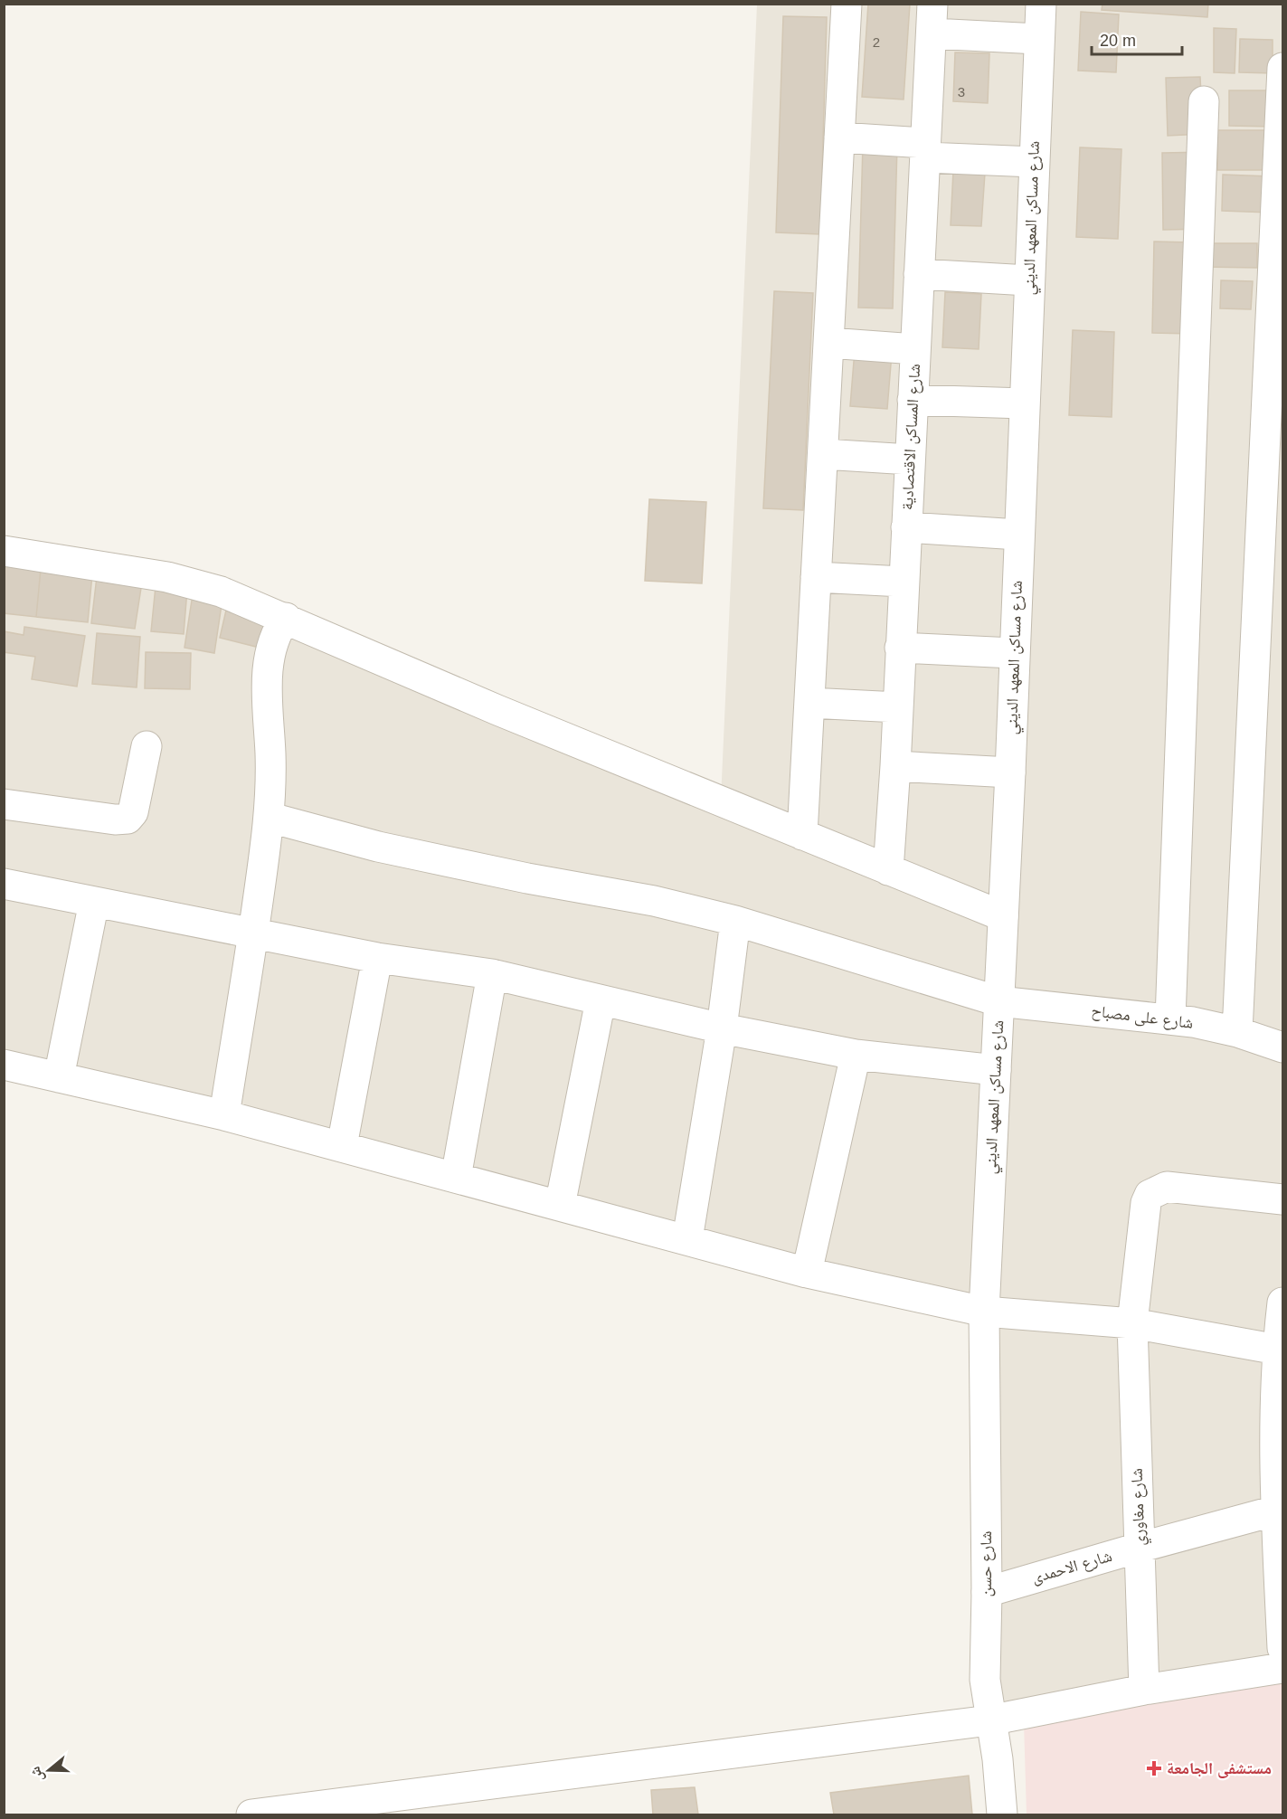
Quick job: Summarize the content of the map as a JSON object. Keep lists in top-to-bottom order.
{
  "streets": {
    "street": [
      "شارع مساكن المعهد الديني",
      "شارع المساكن الاقتصادية",
      "شارع على مصباح",
      "شارع مغاوري",
      "شارع حسن",
      "شارع الاحمدى"
    ]
  },
  "crossings": [
    ["شارع مساكن المعهد الديني", "شارع على مصباح"],
    ["شارع مساكن المعهد الديني", "شارع حسن"],
    ["شارع مغاوري", "شارع الاحمدى"],
    ["شارع حسن", "شارع الاحمدى"]
  ],
  "places": {
    "health": ["مستشفى الجامعة"]
  },
  "house_numbers": ["2", "3"],
  "scale_bar": "20 m",
  "north": "left"
}
